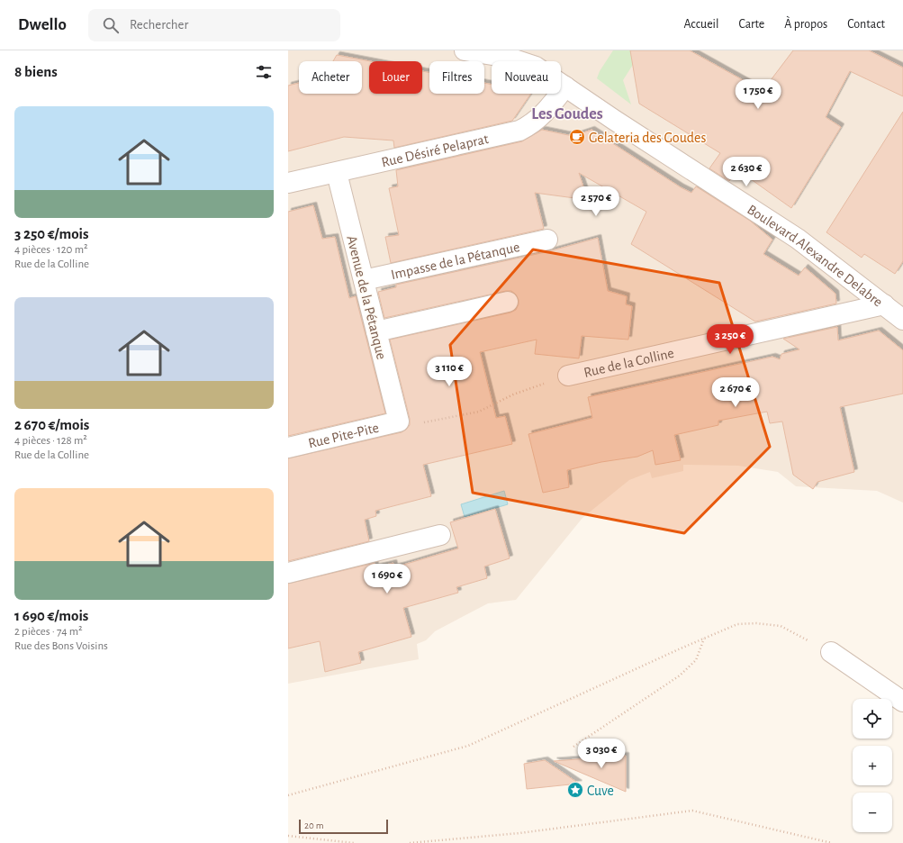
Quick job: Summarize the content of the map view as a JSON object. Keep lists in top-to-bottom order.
{
  "streets": {
    "street": [
      "Rue Désiré Pelaprat",
      "Boulevard Alexandre Delabre",
      "Impasse de la Pétanque",
      "Avenue de la Pétanque",
      "Rue de la Colline",
      "Rue Pite-Pite"
    ]
  },
  "crossings": [
    ["Rue Désiré Pelaprat", "Boulevard Alexandre Delabre"],
    ["Rue Désiré Pelaprat", "Avenue de la Pétanque"],
    ["Boulevard Alexandre Delabre", "Rue de la Colline"],
    ["Impasse de la Pétanque", "Avenue de la Pétanque"],
    ["Avenue de la Pétanque", "Rue de la Colline"],
    ["Avenue de la Pétanque", "Rue Pite-Pite"],
    ["Rue de la Colline", "Rue Pite-Pite"]
  ],
  "districts": ["Les Goudes"],
  "places": {
    "cafe": ["Gelateria des Goudes"],
    "place": ["Cuve"]
  },
  "scale_bar": "20 m",
  "page": {
    "header": "Dwello",
    "search": "Rechercher",
    "nav": [
      "Accueil",
      "Carte",
      "À propos",
      "Contact"
    ],
    "heading": "8 biens",
    "chip": [
      "Acheter",
      "Louer",
      "Filtres",
      "Nouveau"
    ],
    "price": [
      "1 750 €",
      "2 630 €",
      "2 570 €",
      "3 250 €",
      "3 110 €",
      "2 670 €",
      "1 690 €",
      "3 030 €"
    ],
    "list": [
      {
        "name": "3 250 €/mois",
        "note": "4 pièces · 120 m² · Rue de la Colline"
      },
      {
        "name": "2 670 €/mois",
        "note": "4 pièces · 128 m² · Rue de la Colline"
      },
      {
        "name": "1 690 €/mois",
        "note": "2 pièces · 74 m² · Rue des Bons Voisins"
      }
    ],
    "map_buttons": ["+", "−"],
    "scale": "20 m"
  }
}
